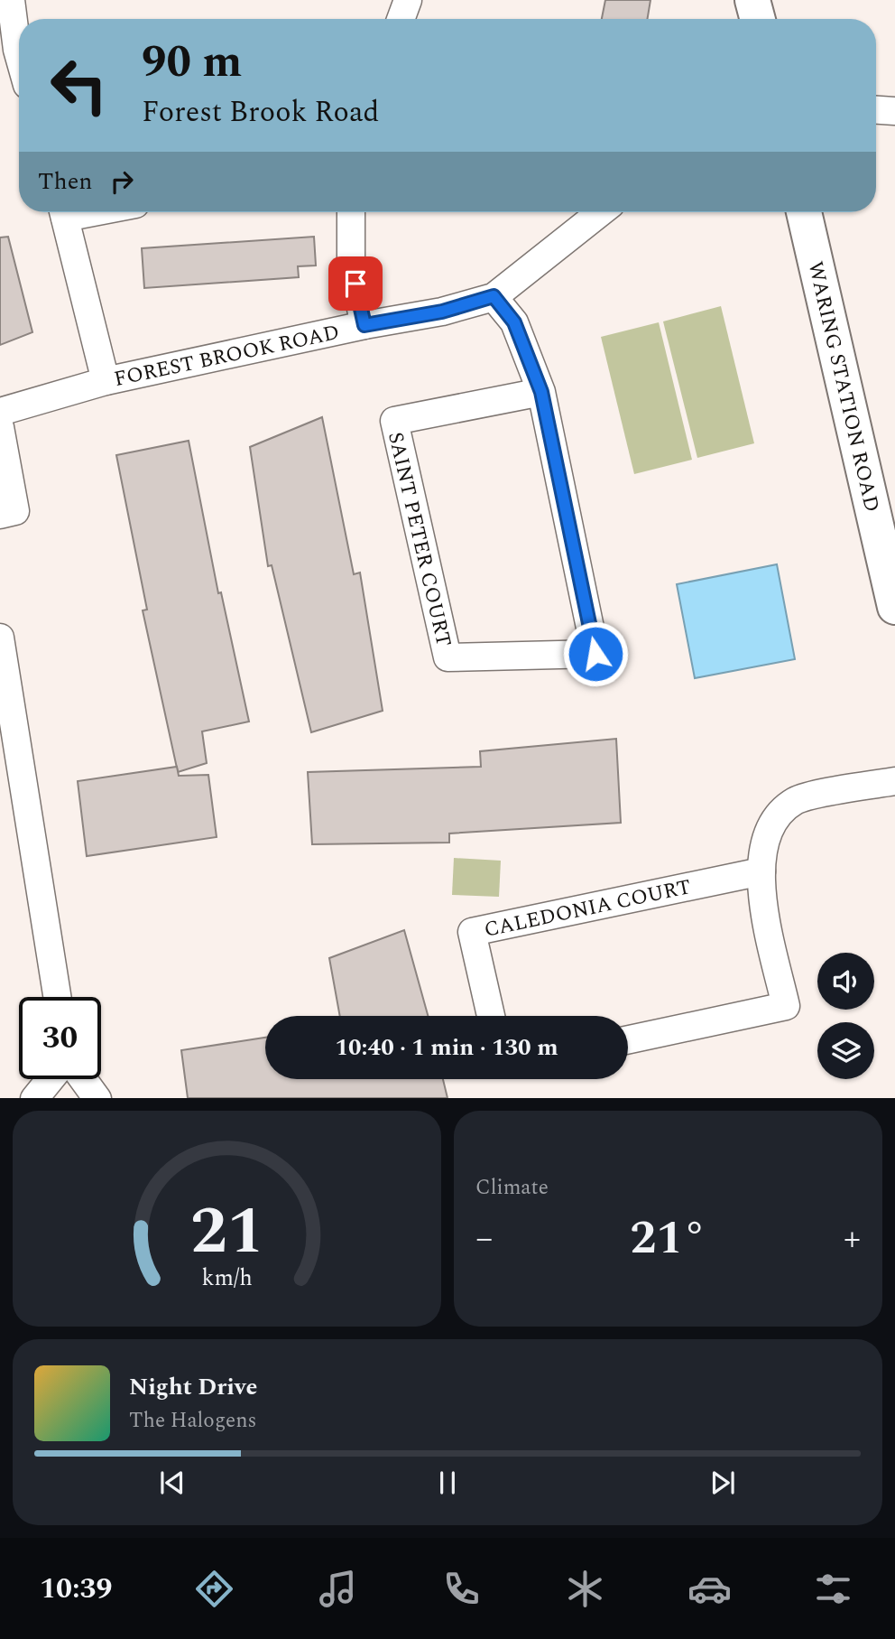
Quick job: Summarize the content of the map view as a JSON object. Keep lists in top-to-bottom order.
{
  "streets": {
    "street": [
      "FOREST BROOK ROAD",
      "WARING STATION ROAD",
      "SAINT PETER COURT",
      "CALEDONIA COURT"
    ]
  },
  "crossings": [
    ["FOREST BROOK ROAD", "SAINT PETER COURT"]
  ],
  "page": {
    "turn": ["90 m", "Forest Brook Road"],
    "then": "Then",
    "limit": "30",
    "trip": "10:40 · 1 min · 130 m",
    "tile": "Climate",
    "heat": ["−", "21°", "+"],
    "song": ["Night Drive", "The Halogens"],
    "tabs": "10:39",
    "gauge": ["21", "km/h"]
  }
}
